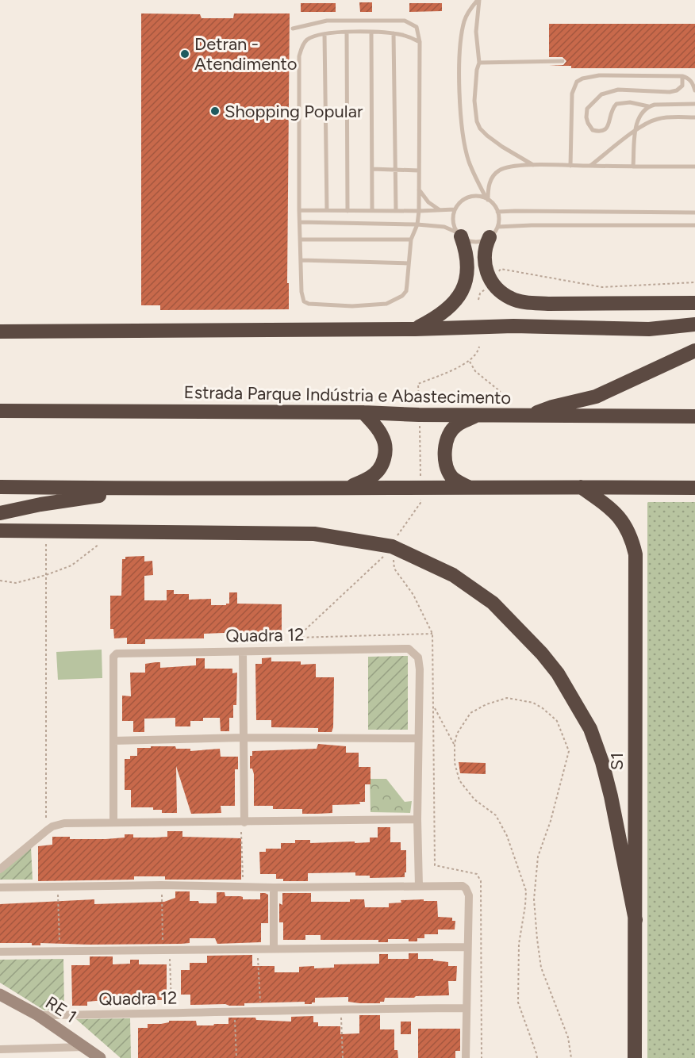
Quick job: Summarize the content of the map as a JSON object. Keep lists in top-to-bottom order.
{
  "streets": {
    "highway": ["Estrada Parque Indústria e Abastecimento", "S1"],
    "street": ["Quadra 12", "RE 1"]
  },
  "crossings": [
    ["Quadra 12", "RE 1"]
  ],
  "places": ["Detran - Atendimento", "Shopping Popular"]
}
